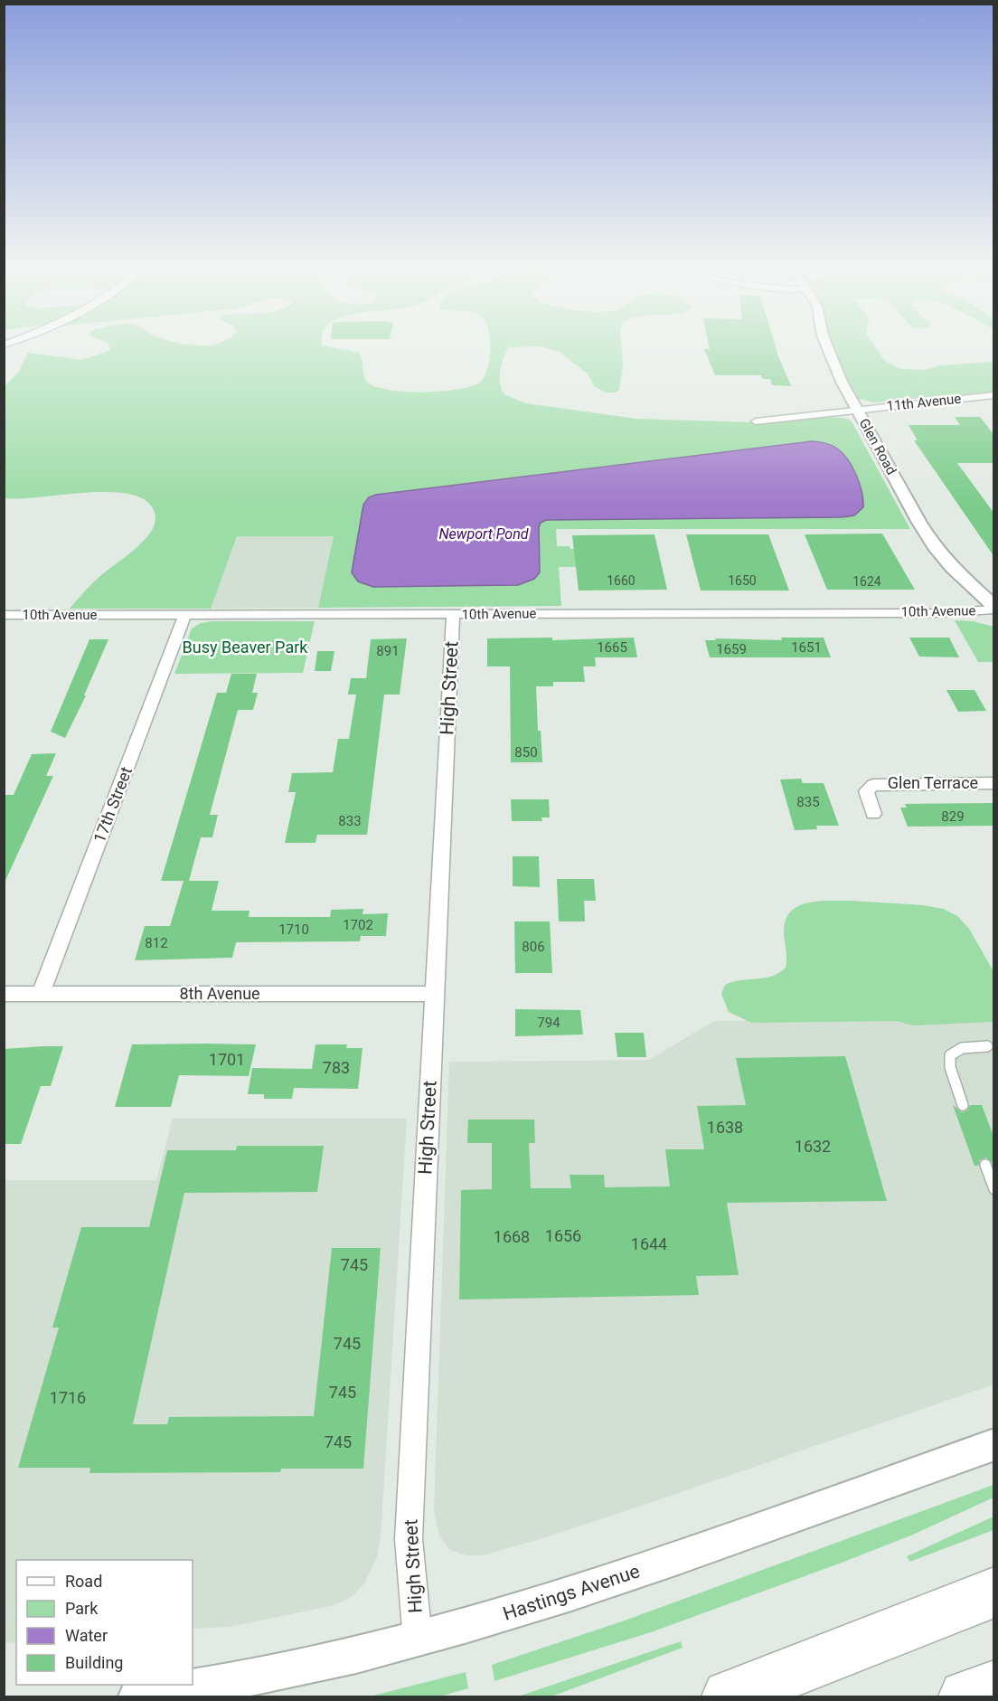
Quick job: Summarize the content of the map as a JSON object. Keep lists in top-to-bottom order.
{
  "streets": {
    "street": [
      "11th Avenue",
      "Glen Road",
      "10th Avenue",
      "High Street",
      "Glen Terrace",
      "17th Street",
      "8th Avenue",
      "Hastings Avenue"
    ]
  },
  "crossings": [
    ["11th Avenue", "Glen Road"],
    ["Glen Road", "10th Avenue"],
    ["10th Avenue", "High Street"],
    ["10th Avenue", "17th Street"],
    ["High Street", "8th Avenue"],
    ["High Street", "Hastings Avenue"],
    ["17th Street", "8th Avenue"]
  ],
  "water": ["Newport Pond"],
  "parks": ["Busy Beaver Park"],
  "house_numbers": [
    "1660",
    "1650",
    "1624",
    "1665",
    "1651",
    "1659",
    "891",
    "850",
    "835",
    "829",
    "833",
    "1702",
    "1710",
    "812",
    "806",
    "794",
    "1701",
    "783",
    "1638",
    "1632",
    "1656",
    "1668",
    "1644",
    "745",
    "745",
    "745",
    "1716",
    "745"
  ],
  "legend": [
    "Road",
    "Park",
    "Water",
    "Building"
  ]
}
